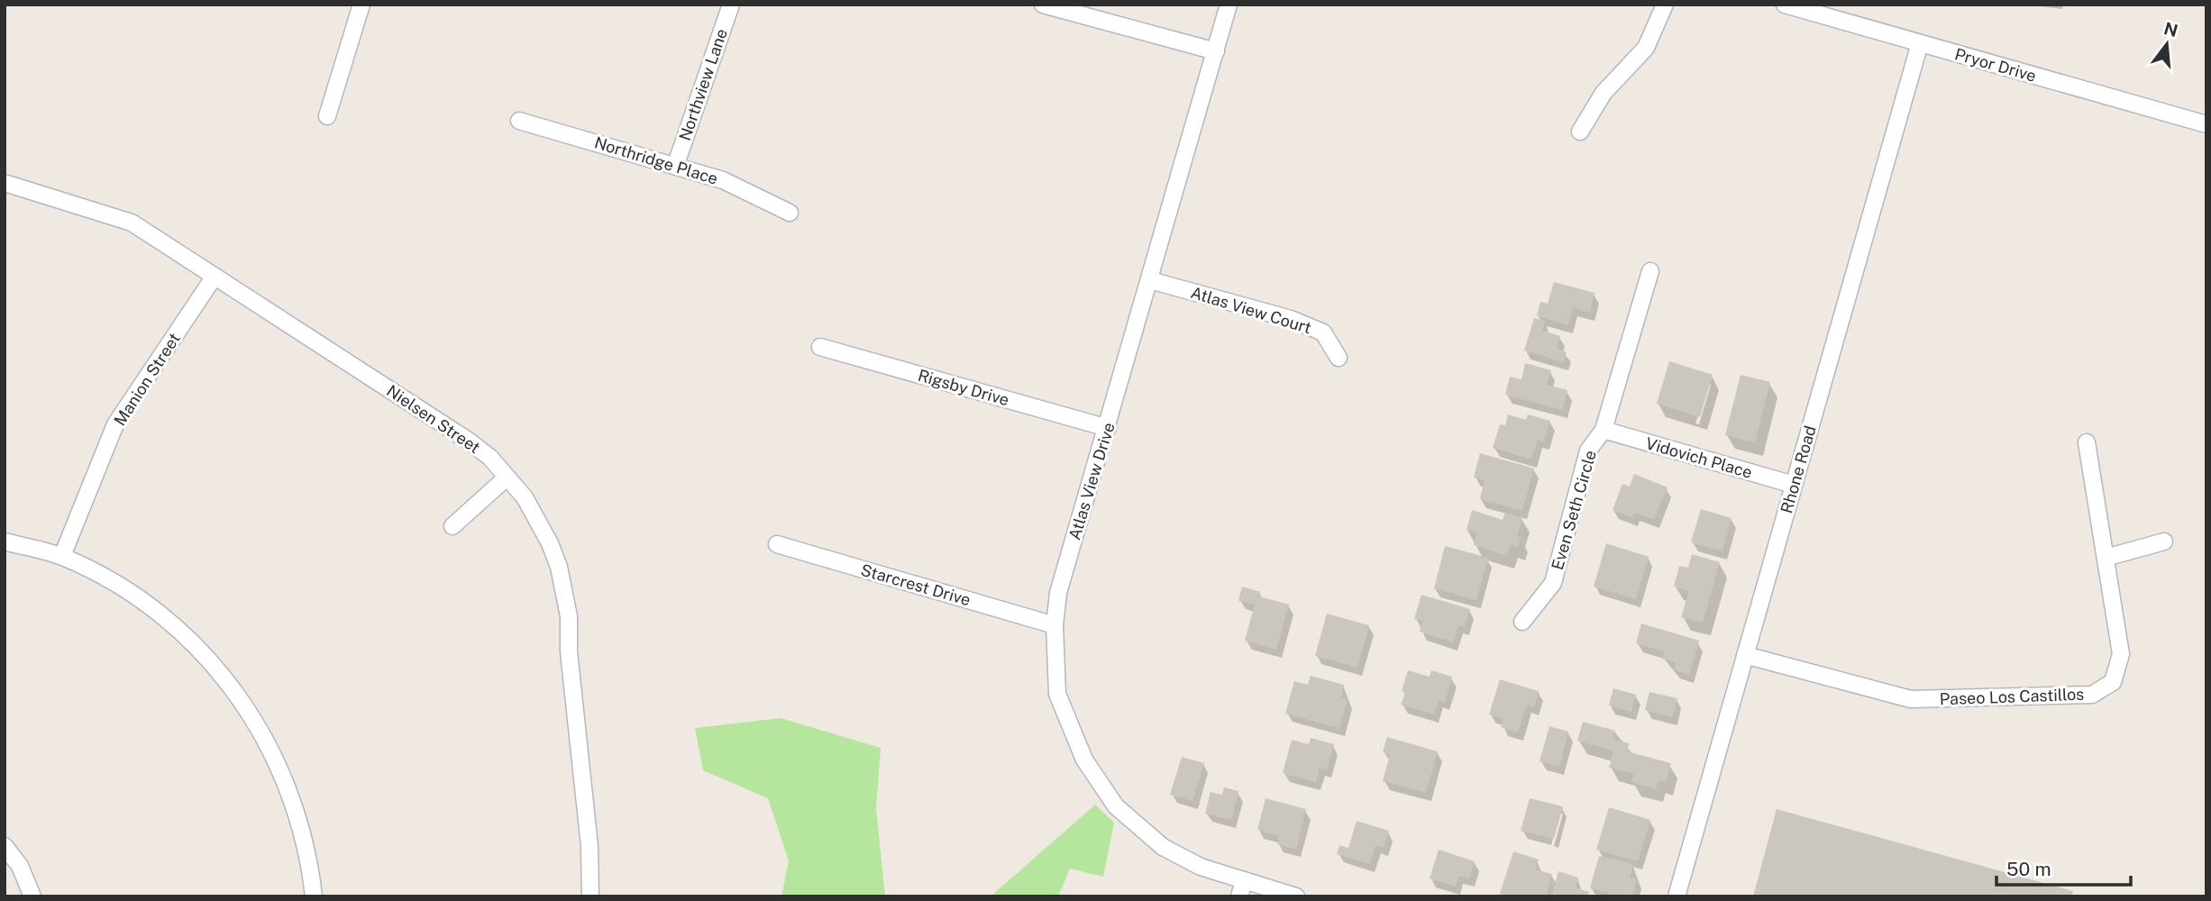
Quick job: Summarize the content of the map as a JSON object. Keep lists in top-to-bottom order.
{
  "streets": {
    "street": [
      "Pryor Drive",
      "Northview Lane",
      "Northridge Place",
      "Atlas View Court",
      "Manion Street",
      "Rigsby Drive",
      "Nielsen Street",
      "Vidovich Place",
      "Rhone Road",
      "Atlas View Drive",
      "Even Seth Circle",
      "Starcrest Drive",
      "Paseo Los Castillos"
    ]
  },
  "crossings": [
    ["Pryor Drive", "Rhone Road"],
    ["Northview Lane", "Northridge Place"],
    ["Atlas View Court", "Atlas View Drive"],
    ["Manion Street", "Nielsen Street"],
    ["Rigsby Drive", "Atlas View Drive"],
    ["Vidovich Place", "Rhone Road"],
    ["Vidovich Place", "Even Seth Circle"],
    ["Rhone Road", "Paseo Los Castillos"],
    ["Atlas View Drive", "Starcrest Drive"]
  ],
  "scale_bar": "50 m",
  "north": "top"
}
